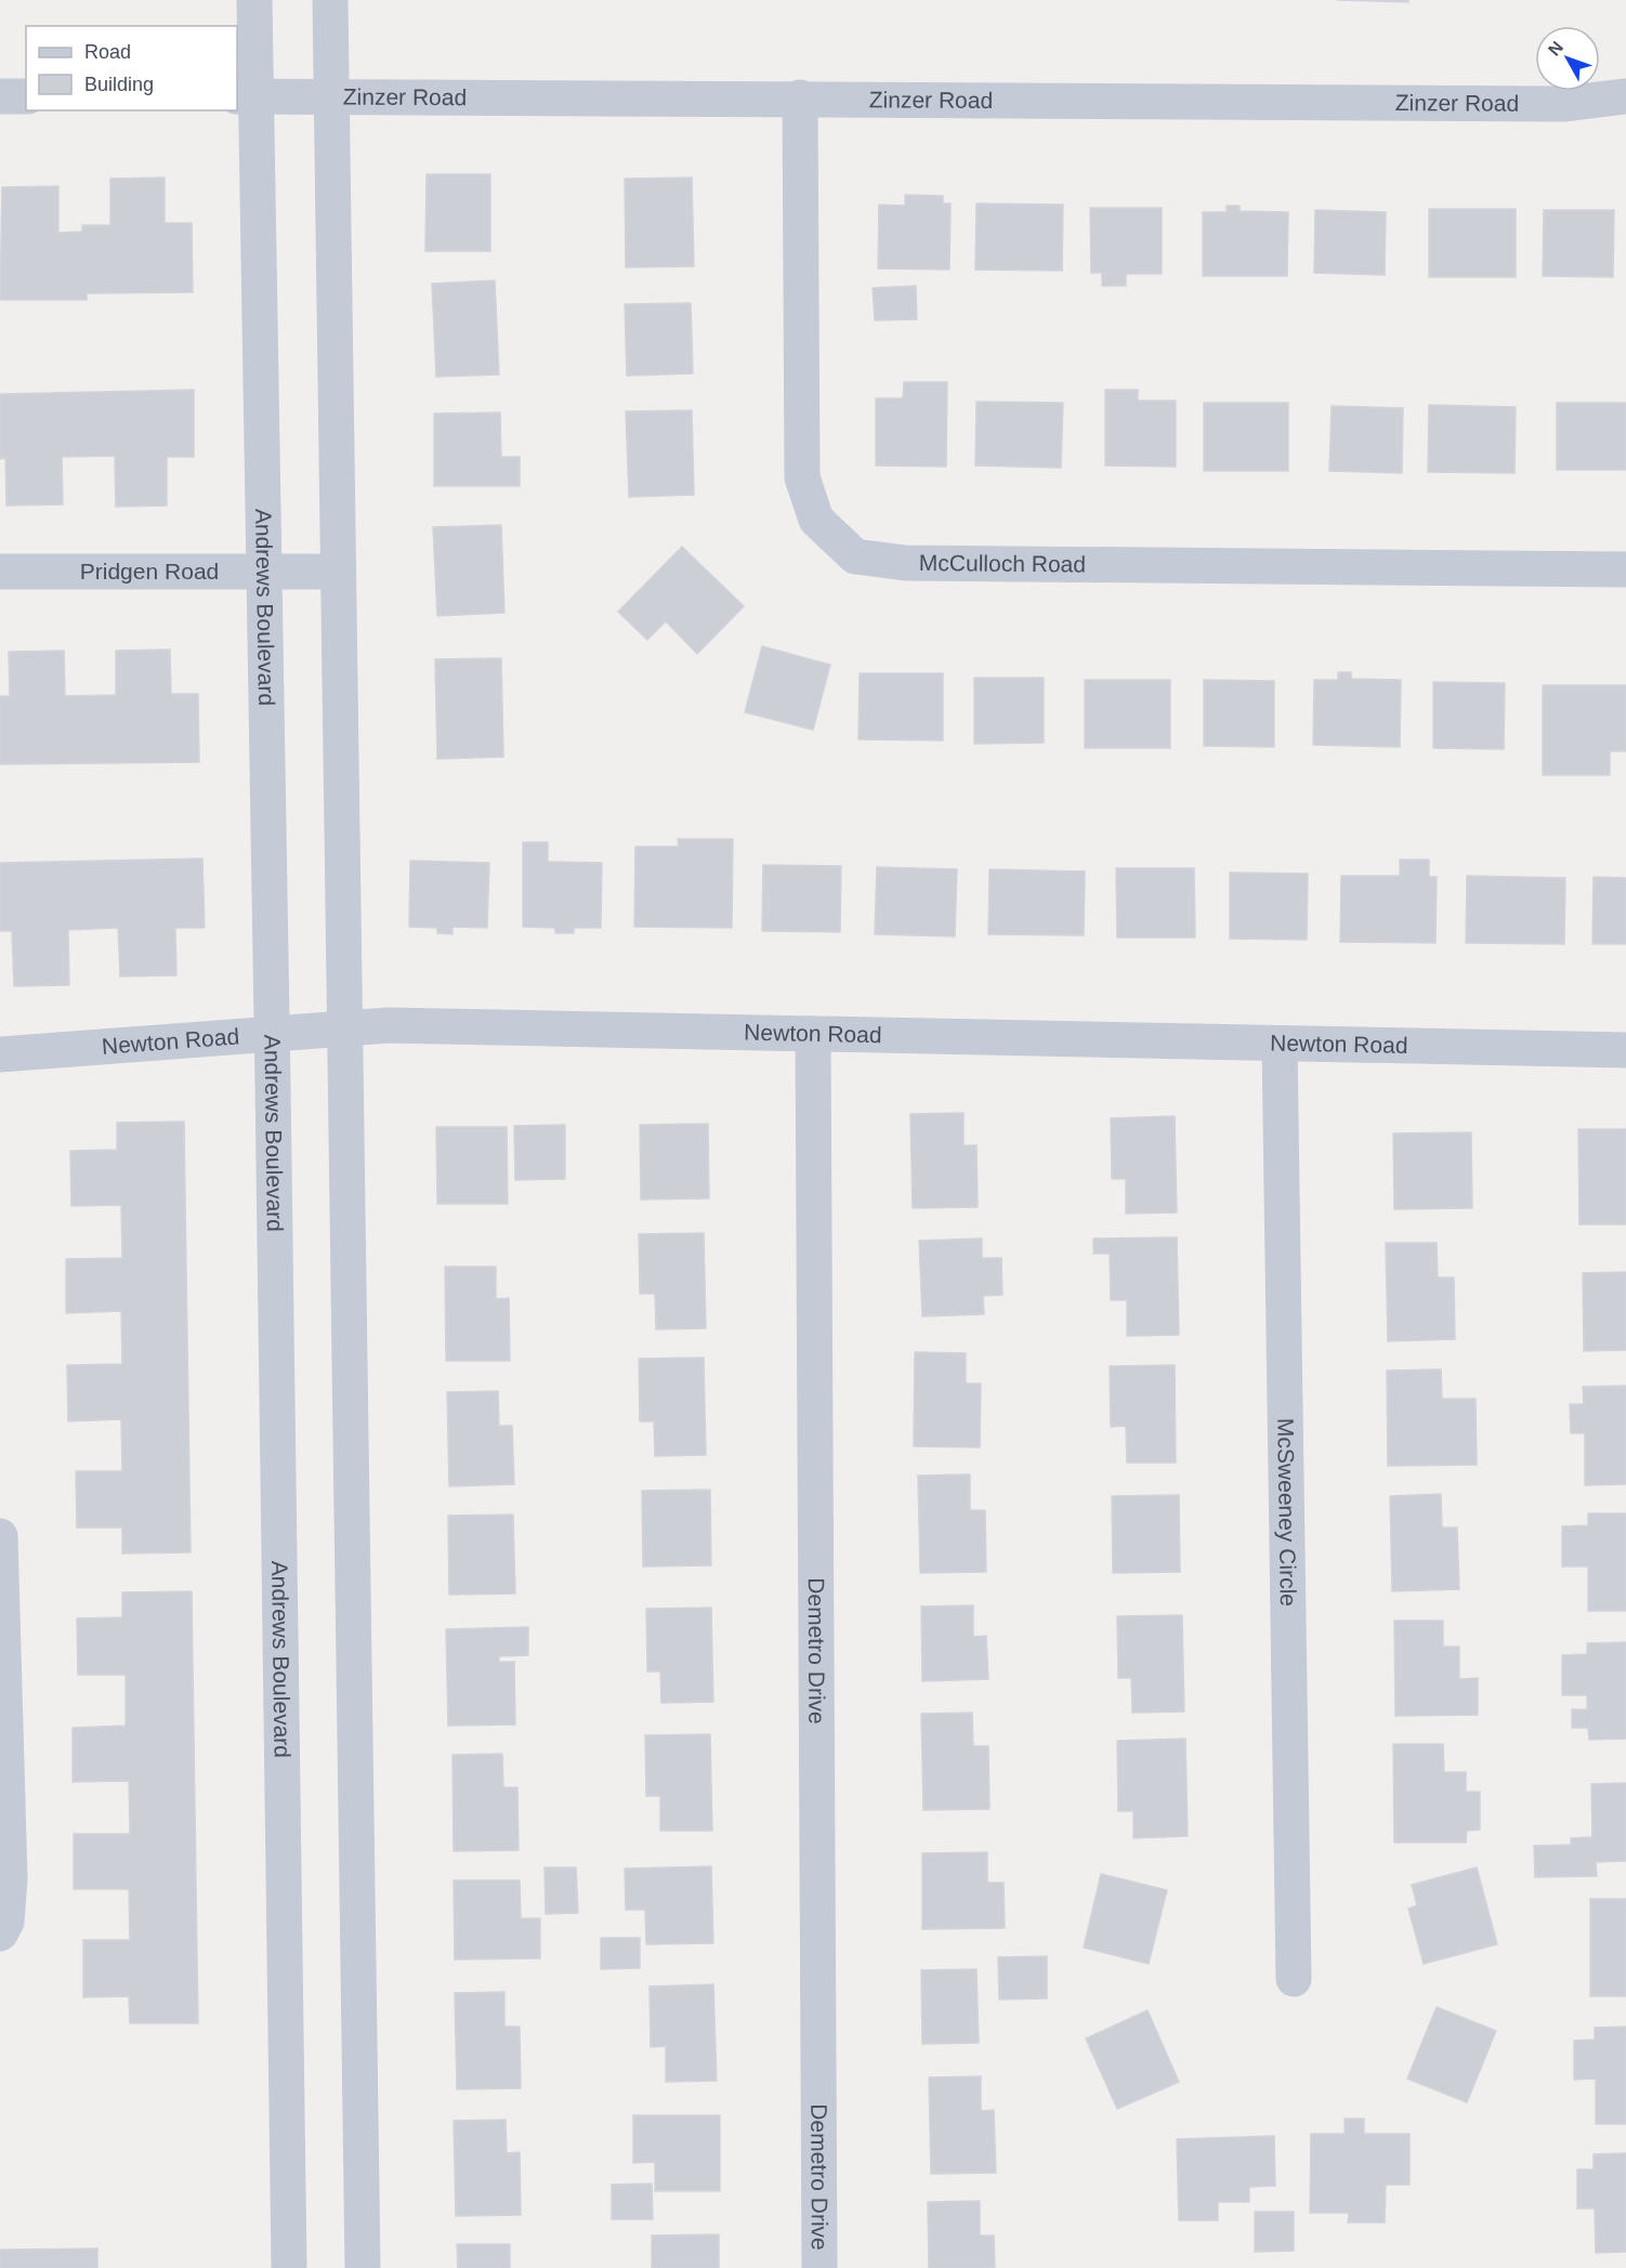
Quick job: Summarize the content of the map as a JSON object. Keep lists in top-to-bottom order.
{
  "streets": {
    "street": [
      "Zinzer Road",
      "McCulloch Road",
      "Pridgen Road",
      "Andrews Boulevard",
      "Newton Road",
      "McSweeney Circle",
      "Demetro Drive"
    ]
  },
  "crossings": [
    ["Zinzer Road", "McCulloch Road"],
    ["Zinzer Road", "Andrews Boulevard"],
    ["Pridgen Road", "Andrews Boulevard"],
    ["Andrews Boulevard", "Newton Road"],
    ["Newton Road", "McSweeney Circle"],
    ["Newton Road", "Demetro Drive"]
  ],
  "legend": ["Road", "Building"],
  "north": "top left"
}
